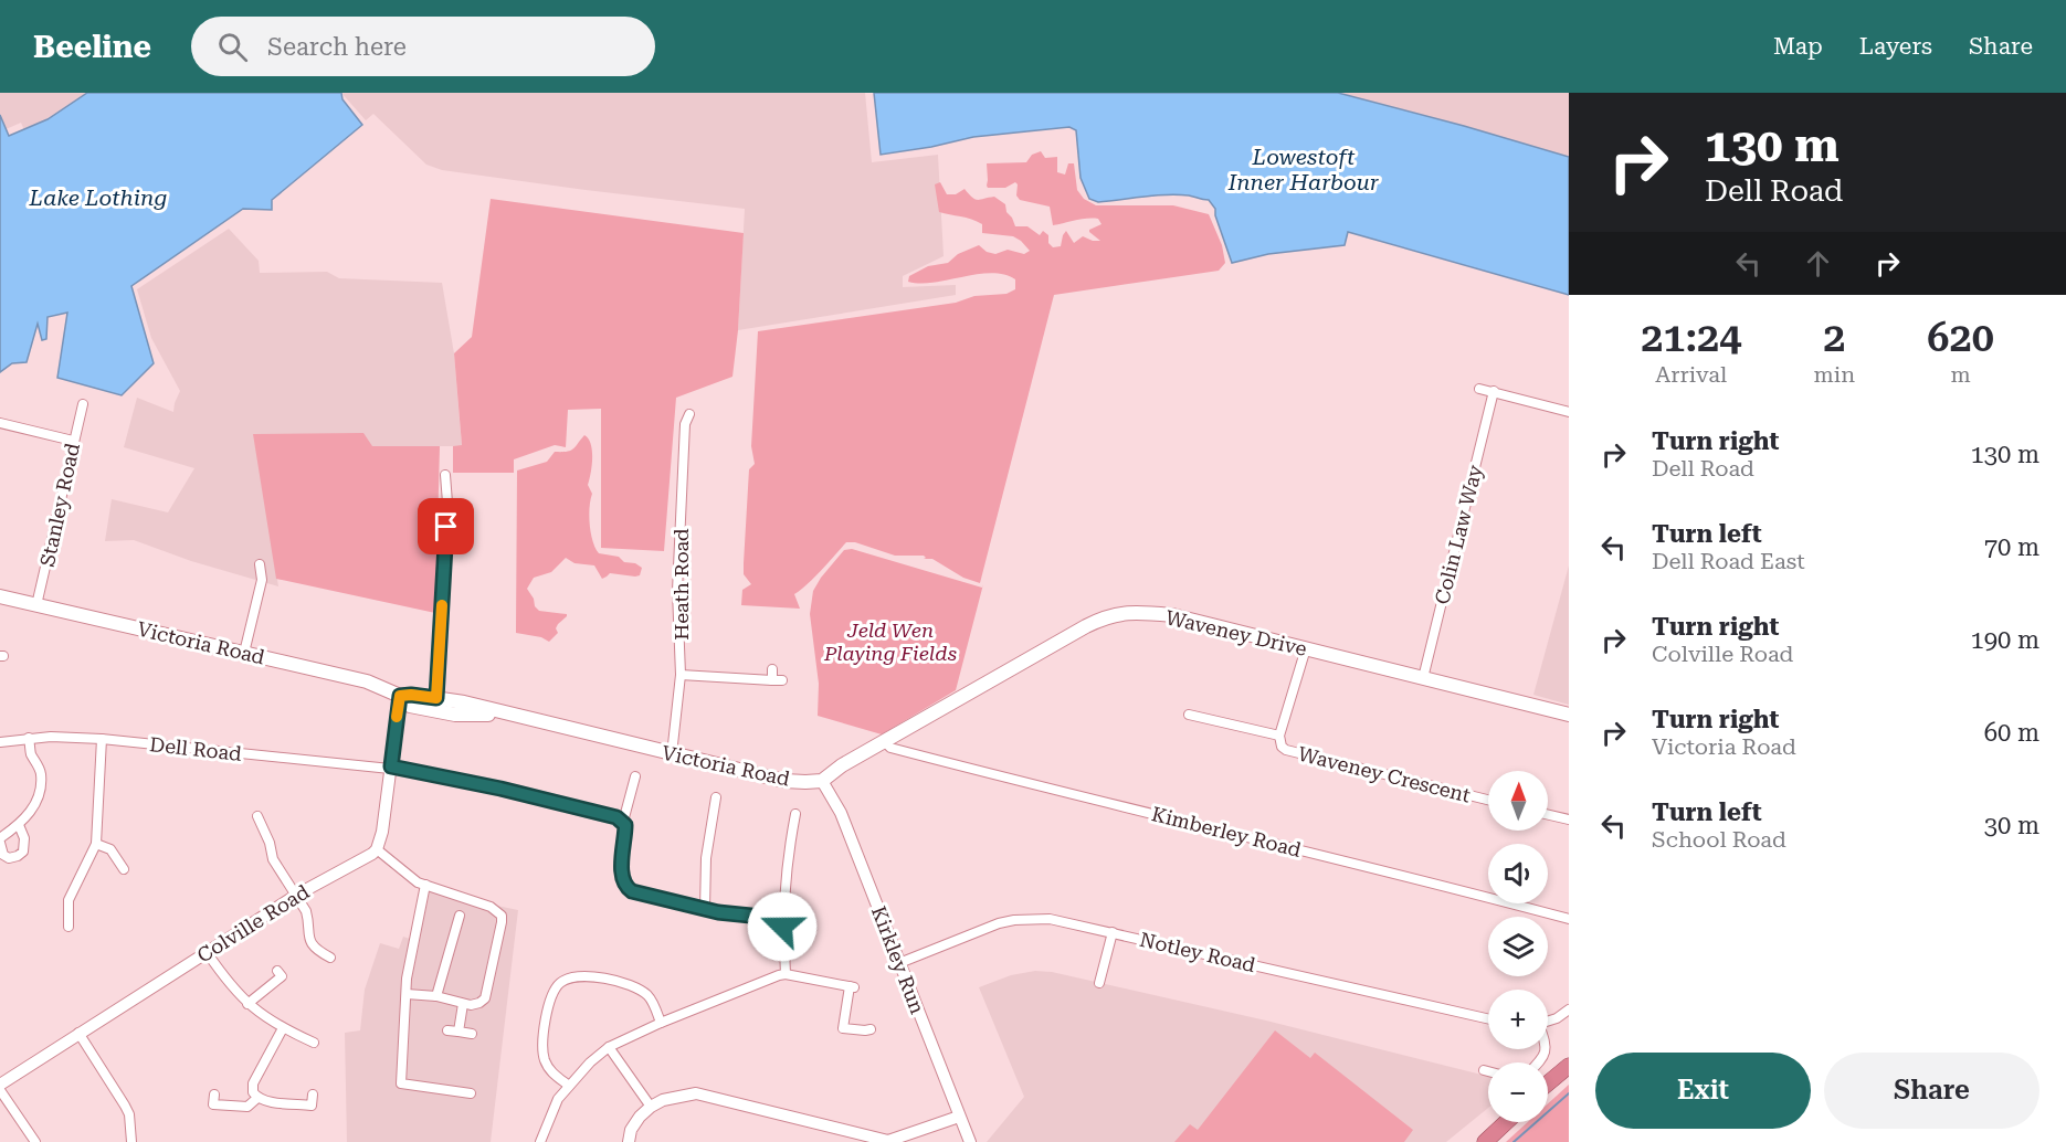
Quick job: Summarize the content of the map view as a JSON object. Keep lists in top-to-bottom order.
{
  "streets": {
    "main road": ["Waveney Drive", "Victoria Road"],
    "street": [
      "Stanley Road",
      "Colin Law Way",
      "Heath Road",
      "Dell Road",
      "Waveney Crescent",
      "Kimberley Road",
      "Colville Road",
      "Notley Road",
      "Kirkley Run"
    ]
  },
  "crossings": [
    ["Stanley Road", "Victoria Road"],
    ["Colin Law Way", "Waveney Drive"],
    ["Heath Road", "Victoria Road"],
    ["Waveney Drive", "Victoria Road"],
    ["Waveney Drive", "Waveney Crescent"],
    ["Waveney Drive", "Kimberley Road"],
    ["Waveney Drive", "Kirkley Run"],
    ["Victoria Road", "Kirkley Run"],
    ["Notley Road", "Kirkley Run"]
  ],
  "water": ["Lowestoft Inner Harbour", "Lake Lothing"],
  "parks": ["Jeld Wen Playing Fields"],
  "north": "top",
  "page": {
    "header": "Beeline",
    "search": "Search here",
    "nav": ["Map", "Layers", "Share"],
    "turn": ["130 m", "Dell Road"],
    "eta": [
      "21:24",
      "Arrival",
      "2",
      "min",
      "620",
      "m"
    ],
    "list": [
      {
        "name": "Turn right",
        "note": "Dell Road",
        "value": "130 m"
      },
      {
        "name": "Turn left",
        "note": "Dell Road East",
        "value": "70 m"
      },
      {
        "name": "Turn right",
        "note": "Colville Road",
        "value": "190 m"
      },
      {
        "name": "Turn right",
        "note": "Victoria Road",
        "value": "60 m"
      },
      {
        "name": "Turn left",
        "note": "School Road",
        "value": "30 m"
      }
    ],
    "map_buttons": ["+", "−"],
    "buttons": ["Exit", "Share"]
  }
}
